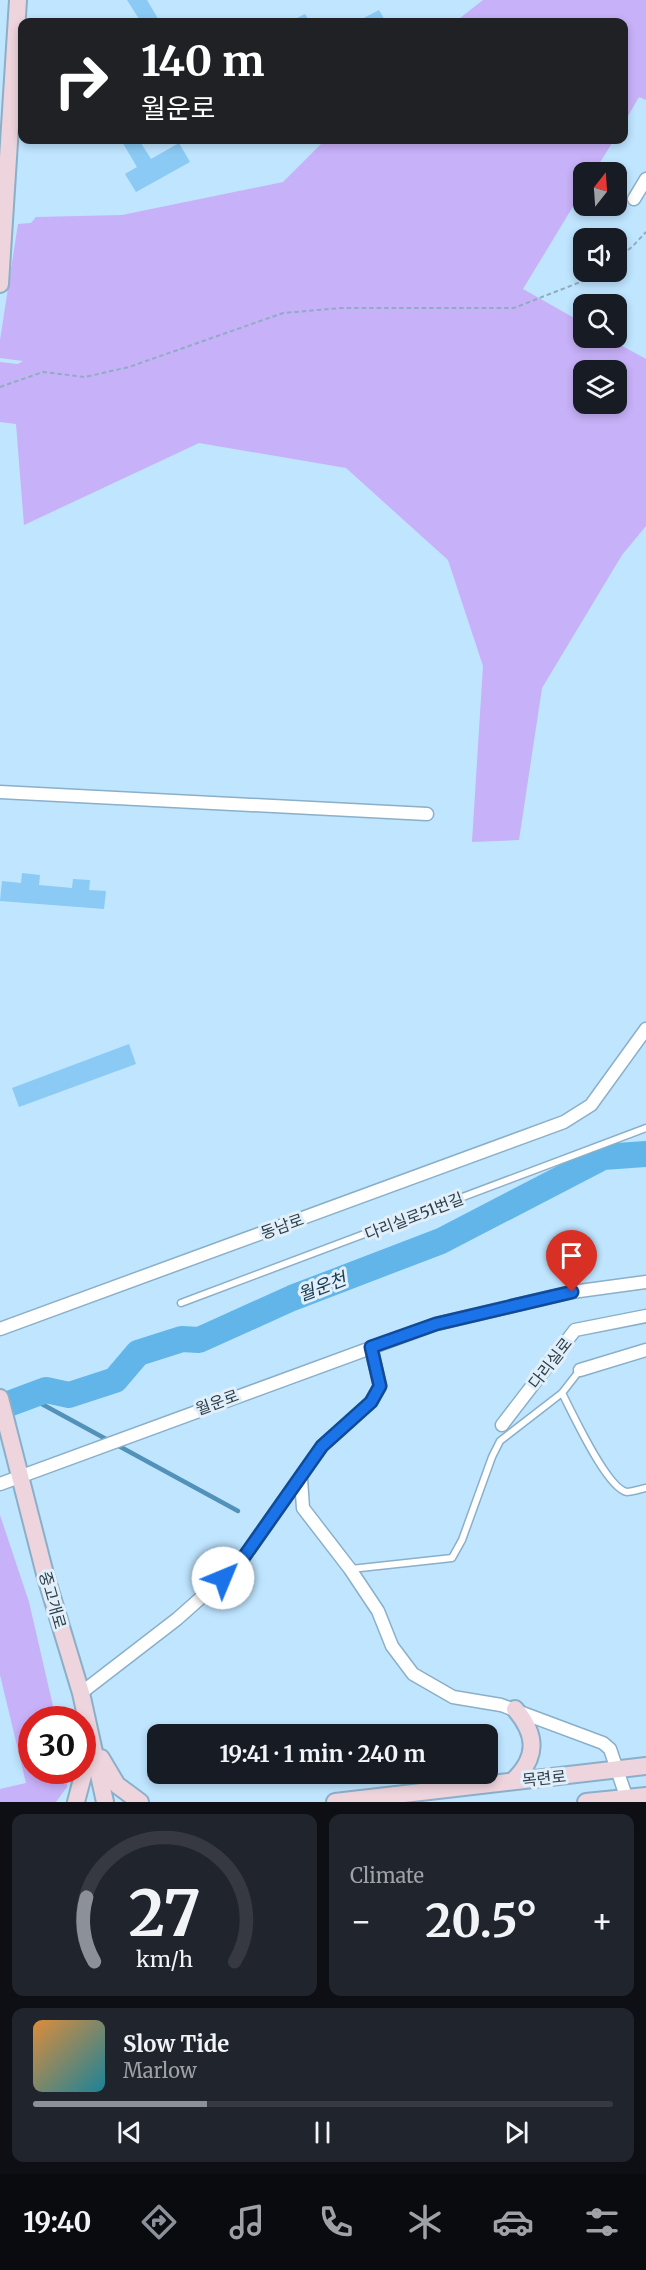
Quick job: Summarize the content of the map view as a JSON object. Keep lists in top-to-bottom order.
{
  "streets": {
    "street": [
      "동남로",
      "다리실로",
      "월운로",
      "중고개로",
      "목련로"
    ],
    "lane": ["다리실로51번길"]
  },
  "crossings": [
    ["월운로", "중고개로"]
  ],
  "water": ["월운천"],
  "north": "top",
  "page": {
    "turn": ["140 m", "월운로"],
    "limit": "30",
    "trip": "19:41 · 1 min · 240 m",
    "tile": "Climate",
    "heat": ["−", "20.5°", "+"],
    "song": ["Slow Tide", "Marlow"],
    "tabs": "19:40",
    "gauge": ["27", "km/h"]
  }
}
